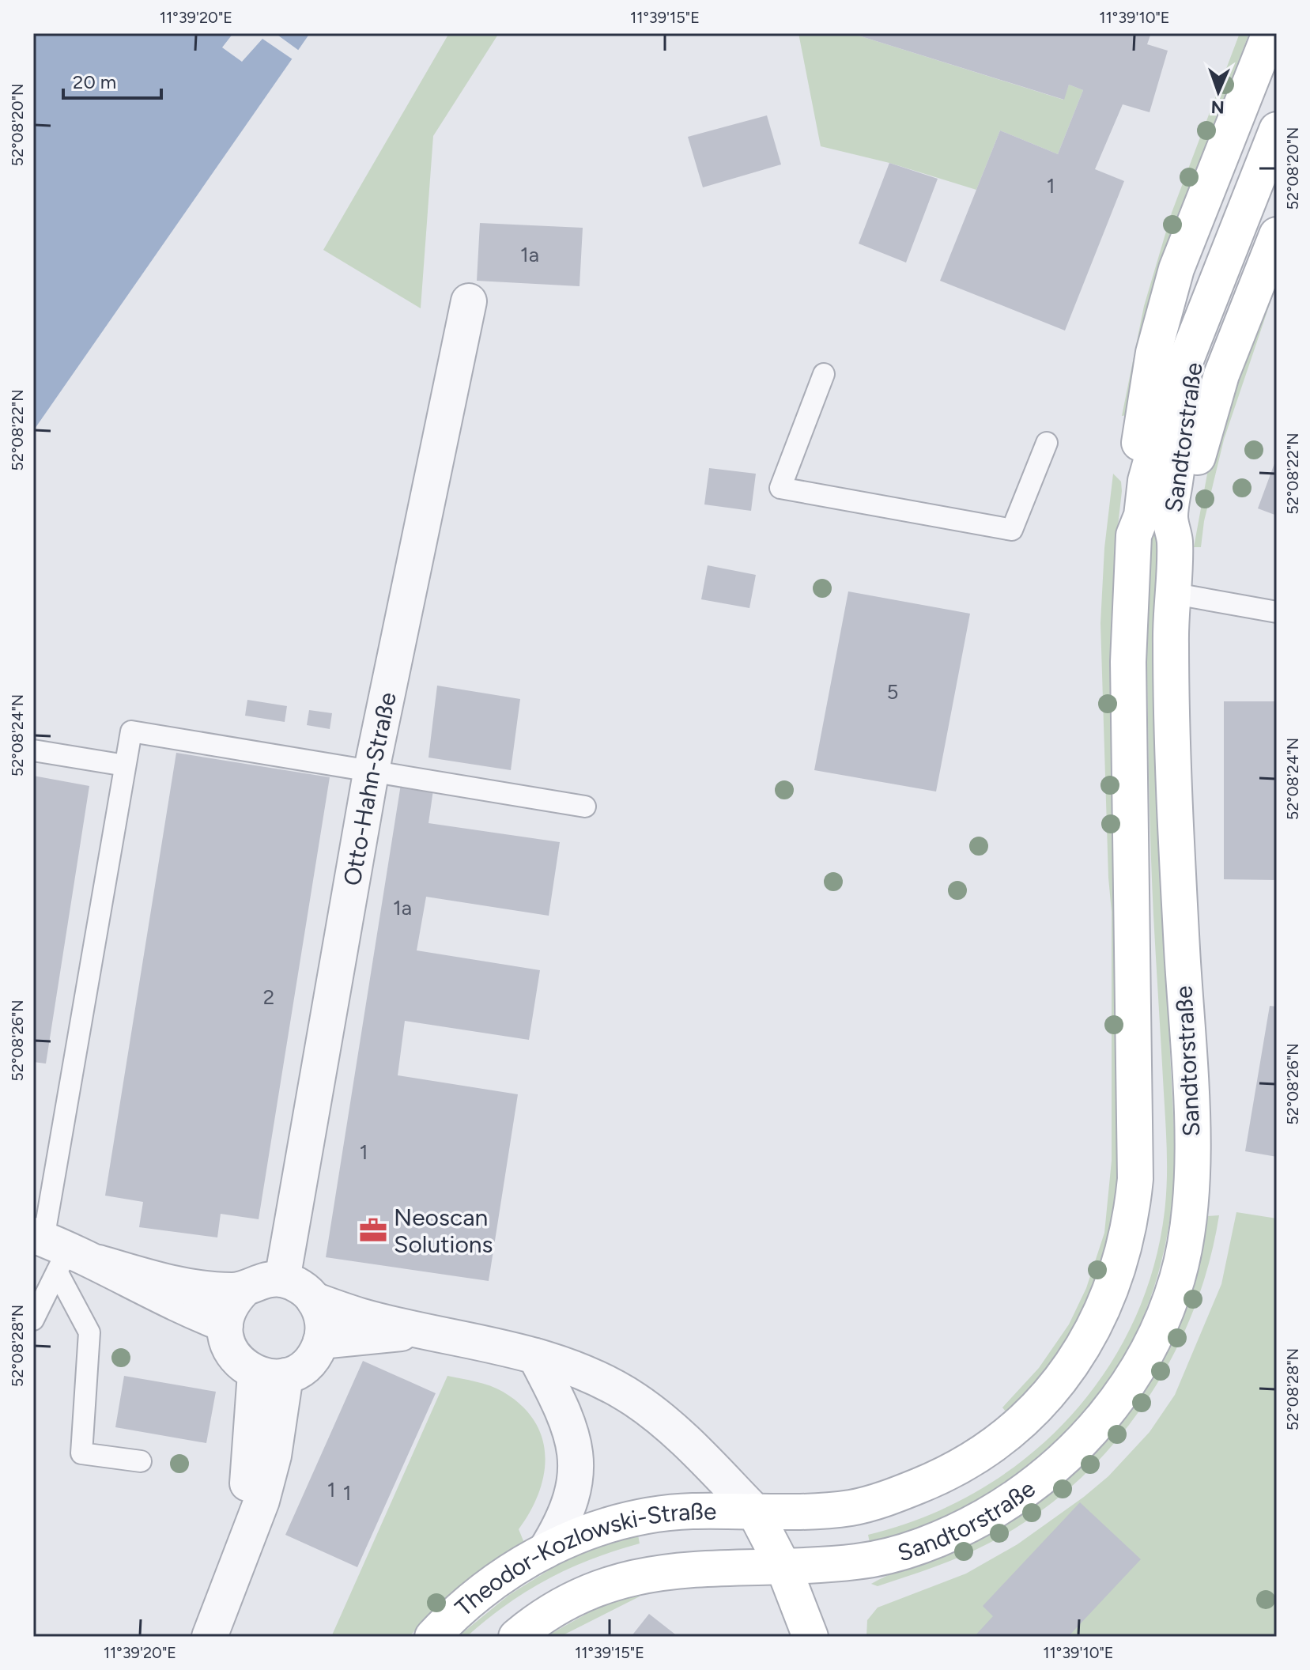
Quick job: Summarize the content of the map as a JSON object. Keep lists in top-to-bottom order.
{
  "streets": {
    "main road": ["Sandtorstraße", "Theodor-Kozlowski-Straße"],
    "street": ["Otto-Hahn-Straße"]
  },
  "crossings": [
    ["Sandtorstraße", "Theodor-Kozlowski-Straße"]
  ],
  "places": {
    "office": ["Neoscan Solutions"]
  },
  "house_numbers": [
    "1",
    "1a",
    "5",
    "1a",
    "2",
    "1",
    "1",
    "1"
  ],
  "scale_bar": "20 m",
  "north": "bottom",
  "coordinates": [
    "11°39'20\"E",
    "11°39'15\"E",
    "11°39'10\"E",
    "52°08'20\"N",
    "52°08'22\"N",
    "52°08'24\"N",
    "52°08'26\"N",
    "52°08'28\"N"
  ]
}
